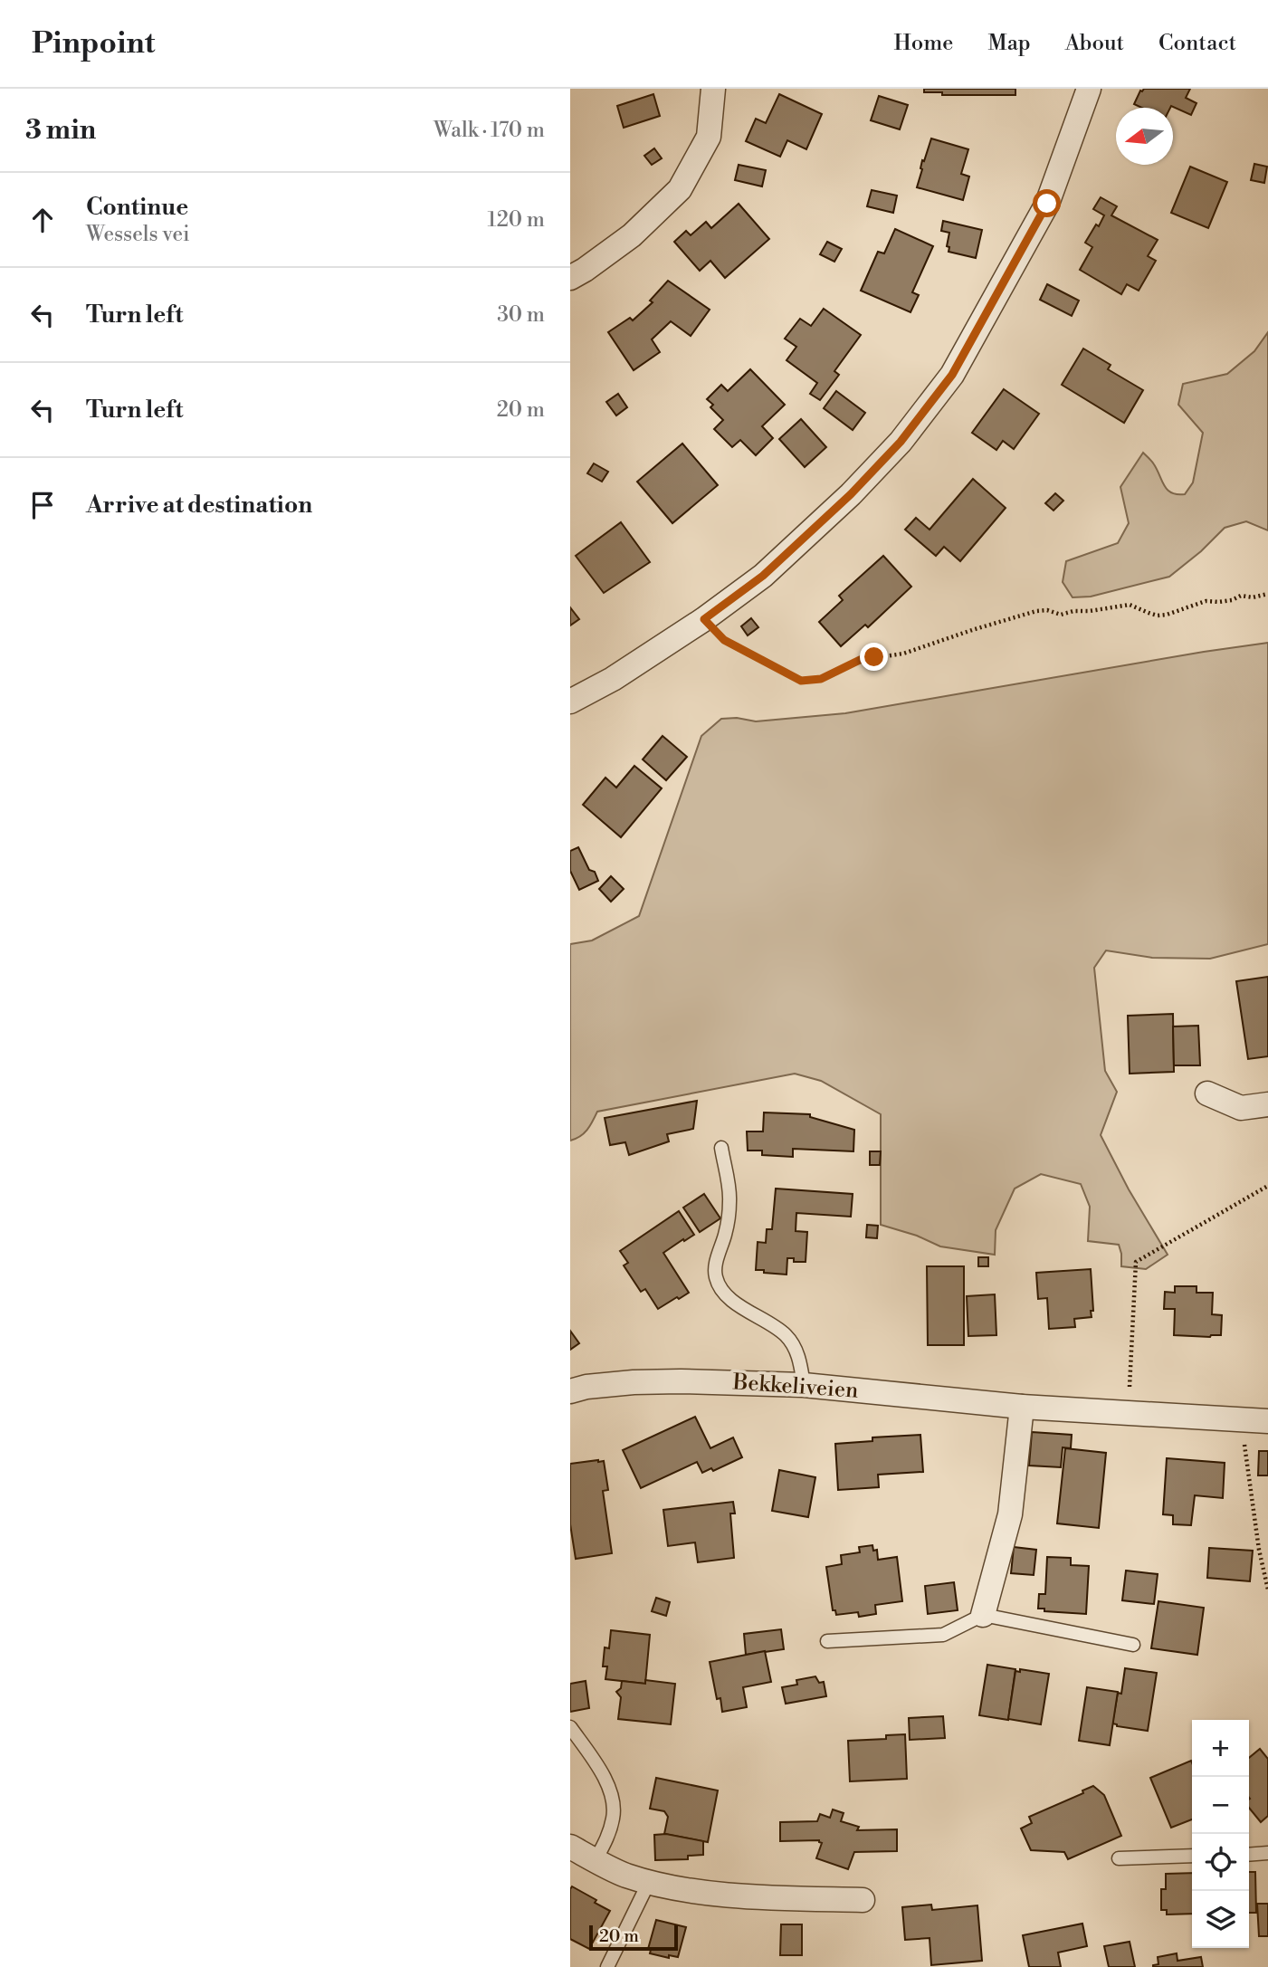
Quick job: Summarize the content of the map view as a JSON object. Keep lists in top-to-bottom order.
{
  "streets": {
    "street": ["Bekkeliveien"]
  },
  "scale_bar": "20 m",
  "north": "left",
  "page": {
    "header": "Pinpoint",
    "nav": [
      "Home",
      "Map",
      "About",
      "Contact"
    ],
    "heading": ["3 min", "Walk · 170 m"],
    "list": [
      ["Continue", "Wessels vei", "120 m"],
      ["Turn left", "30 m"],
      ["Turn left", "20 m"],
      "Arrive at destination"
    ],
    "map_buttons": ["+", "−"],
    "scale": "20 m"
  }
}
